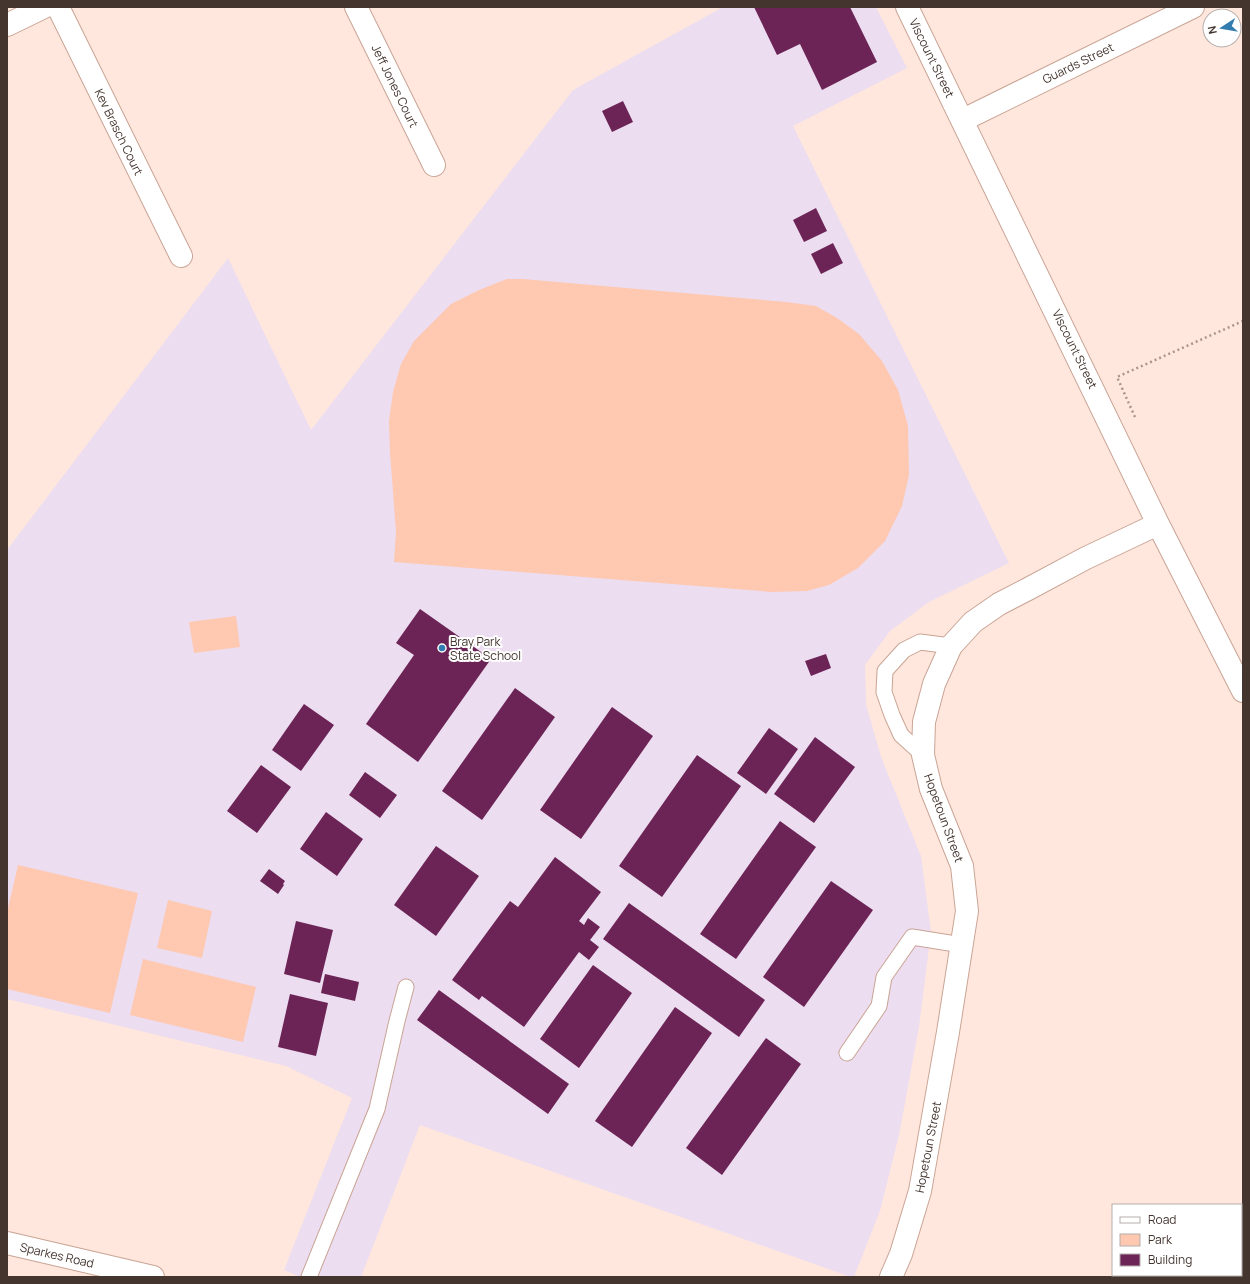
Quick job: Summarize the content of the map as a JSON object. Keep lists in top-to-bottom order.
{
  "streets": {
    "street": [
      "Viscount Street",
      "Guards Street",
      "Jeff Jones Court",
      "Kev Brasch Court",
      "Hopetoun Street",
      "Sparkes Road"
    ]
  },
  "crossings": [
    ["Viscount Street", "Guards Street"],
    ["Viscount Street", "Hopetoun Street"]
  ],
  "places": ["Bray Park State School"],
  "legend": ["Road", "Park", "Building"],
  "north": "left"
}
